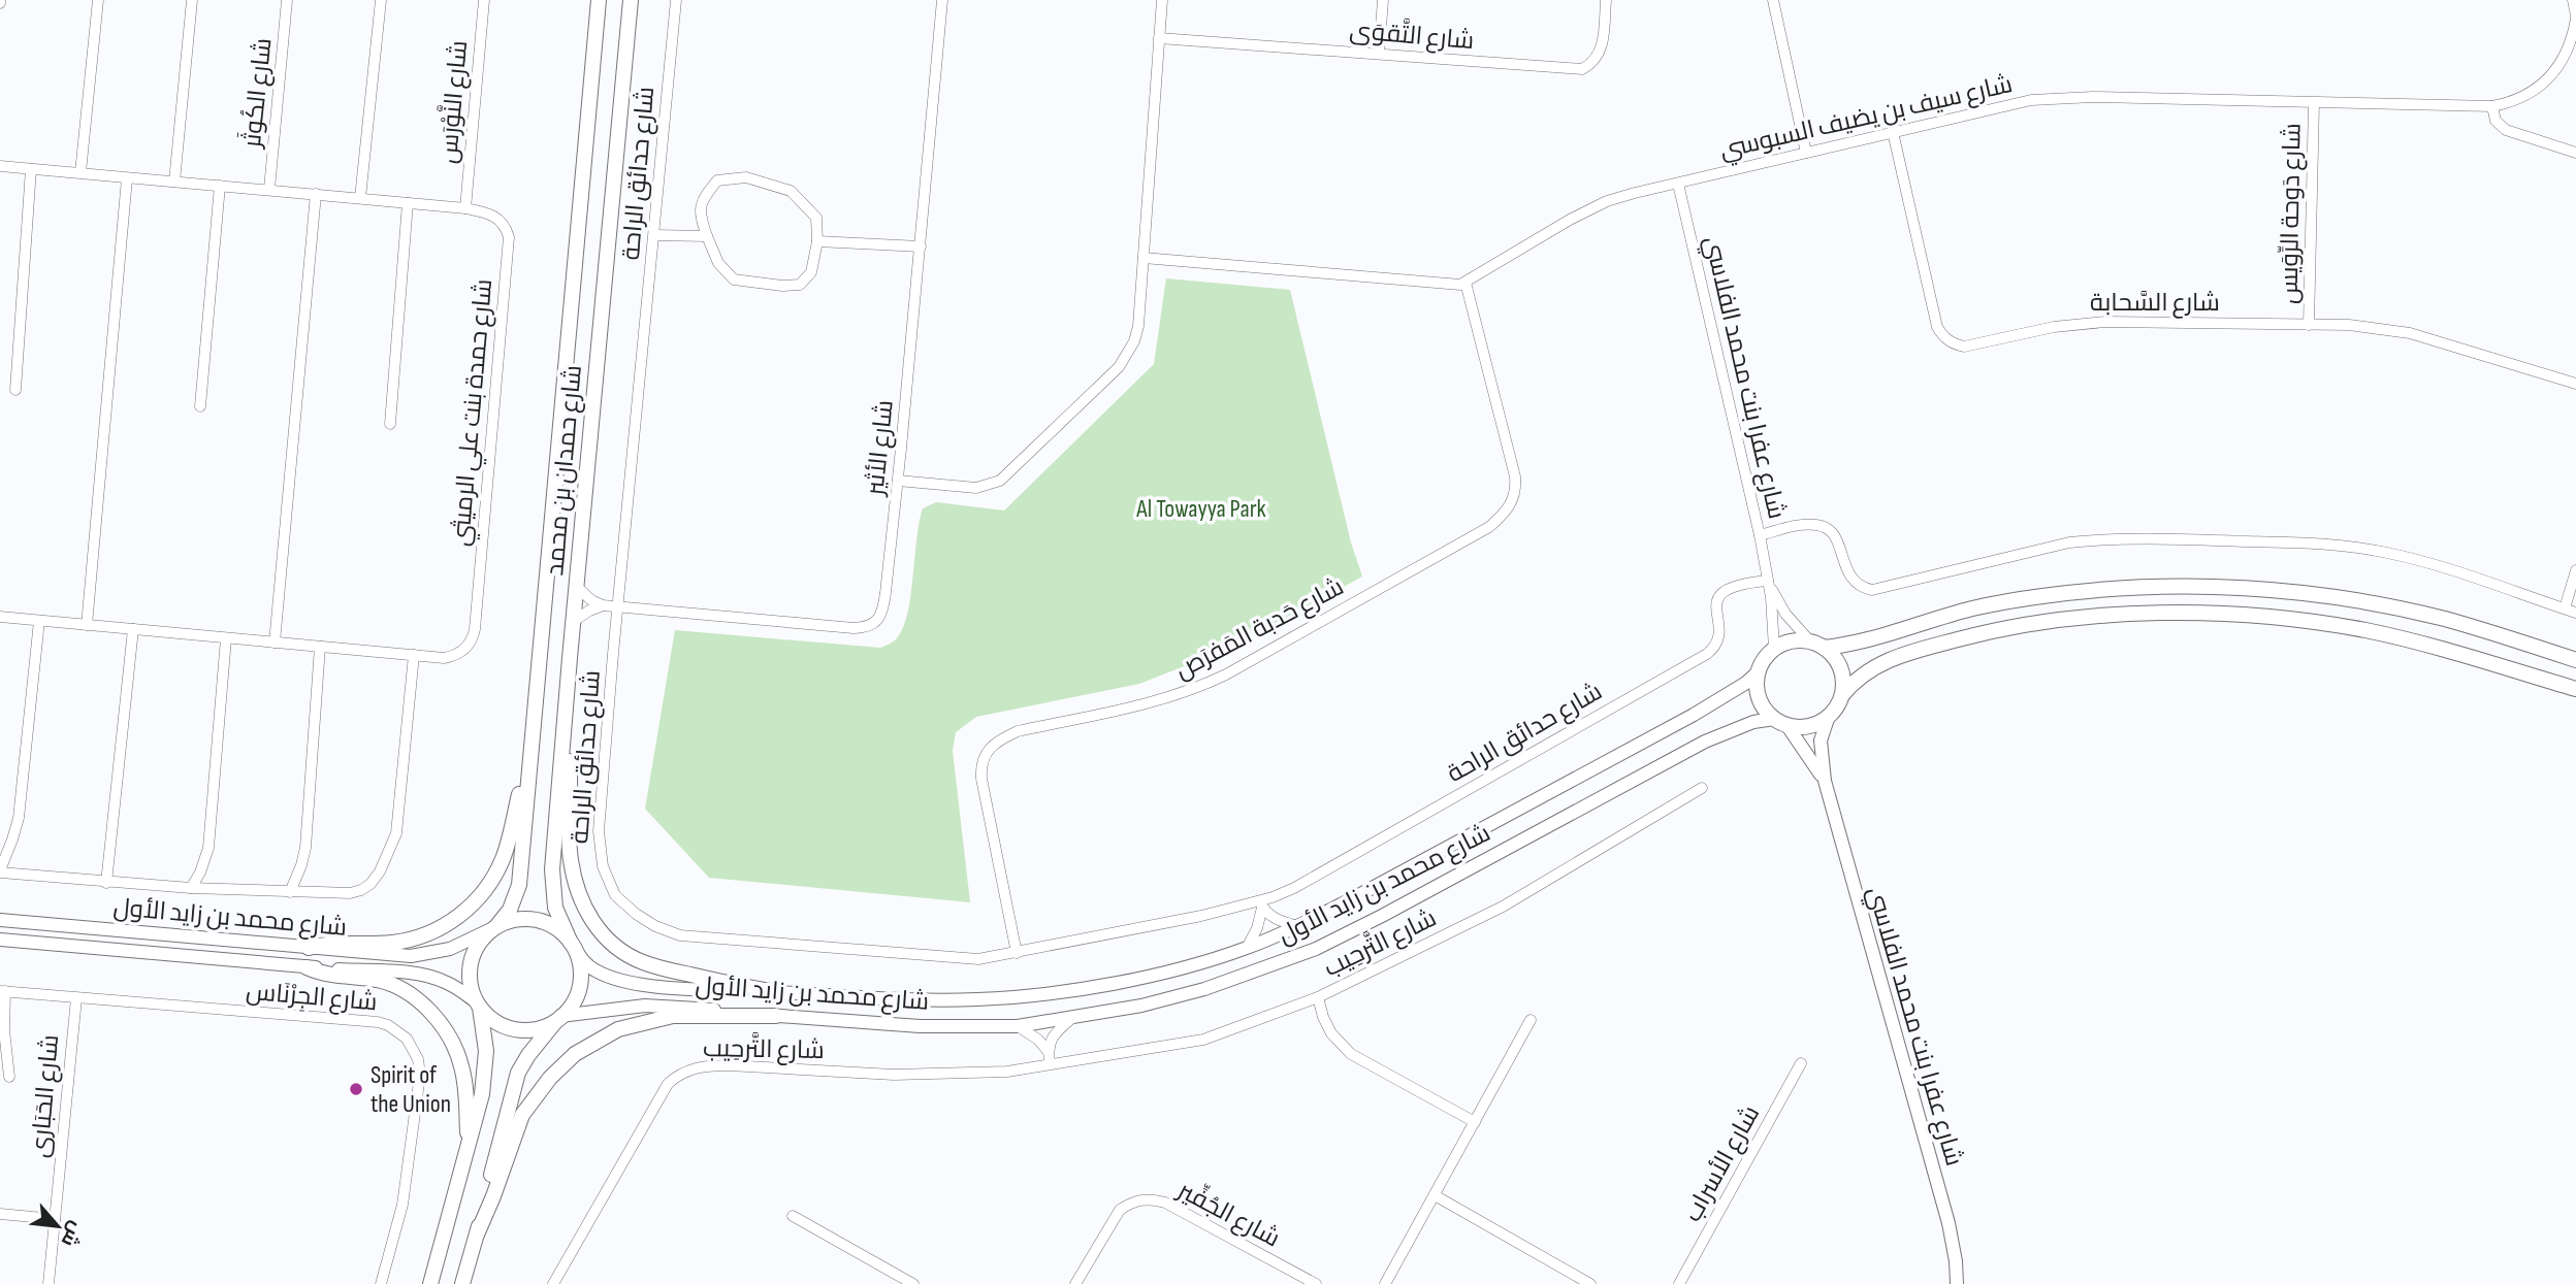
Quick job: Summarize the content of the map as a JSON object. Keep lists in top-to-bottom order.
{
  "streets": {
    "main road": ["شارع عفرا بنت محمد الفلاسي", "شارع حمدان بن محمد", "شارع محمد بن زايد الأول"],
    "street": [
      "شارع التَّقوَى",
      "شارع الكُوثَر",
      "شارع النَّوْرَس",
      "شارع سيف بن يضيف السبوسي",
      "شارع حدائق الراحة",
      "شارع دَوحة الرِّوَيس",
      "شارع السَّحابة",
      "شارع حمدة بنت علي الرميثي",
      "شارع الأثير",
      "شارع حَدبة المَفرَص",
      "شارع التَّرحِيب",
      "شارع الجِرْنَاس",
      "شارع الحَبَارى",
      "شارع الأسراب",
      "شارع الجُفِّير"
    ]
  },
  "crossings": [
    ["شارع الكُوثَر", "شارع حمدة بنت علي الرميثي"],
    ["شارع النَّوْرَس", "شارع حمدة بنت علي الرميثي"],
    ["شارع سيف بن يضيف السبوسي", "شارع دَوحة الرِّوَيس"],
    ["شارع سيف بن يضيف السبوسي", "شارع السَّحابة"],
    ["شارع سيف بن يضيف السبوسي", "شارع عفرا بنت محمد الفلاسي"],
    ["شارع سيف بن يضيف السبوسي", "شارع حَدبة المَفرَص"],
    ["شارع حدائق الراحة", "شارع عفرا بنت محمد الفلاسي"],
    ["شارع حدائق الراحة", "شارع الأثير"],
    ["شارع حدائق الراحة", "شارع حَدبة المَفرَص"],
    ["شارع دَوحة الرِّوَيس", "شارع السَّحابة"],
    ["شارع عفرا بنت محمد الفلاسي", "شارع محمد بن زايد الأول"],
    ["شارع الأثير", "شارع حمدان بن محمد"],
    ["شارع حمدان بن محمد", "شارع محمد بن زايد الأول"],
    ["شارع الجِرْنَاس", "شارع الحَبَارى"]
  ],
  "parks": ["Al Towayya Park"],
  "places": ["Spirit of the Union"],
  "north": "bottom right"
}
